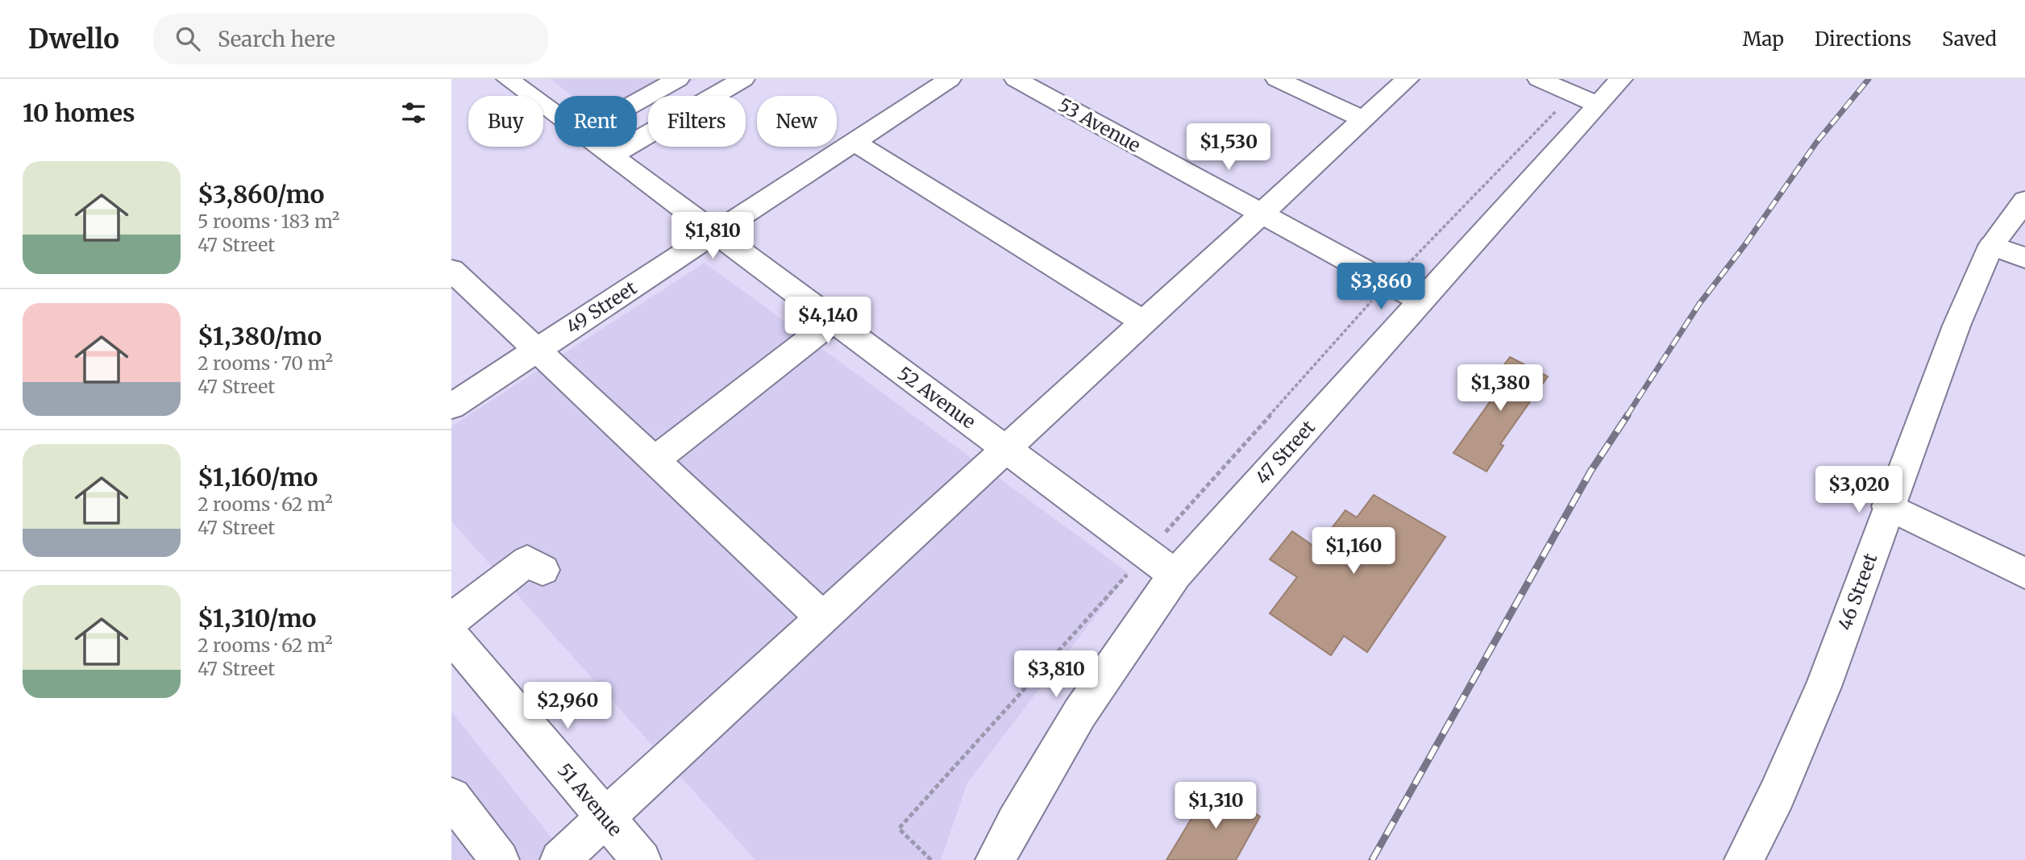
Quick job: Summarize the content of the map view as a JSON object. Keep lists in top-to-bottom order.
{
  "streets": {
    "street": [
      "53 Avenue",
      "49 Street",
      "52 Avenue",
      "47 Street",
      "46 Street",
      "51 Avenue"
    ]
  },
  "crossings": [
    ["53 Avenue", "47 Street"],
    ["49 Street", "52 Avenue"],
    ["52 Avenue", "47 Street"]
  ],
  "page": {
    "header": "Dwello",
    "search": "Search here",
    "nav": ["Map", "Directions", "Saved"],
    "heading": "10 homes",
    "chip": [
      "Buy",
      "Rent",
      "Filters",
      "New"
    ],
    "price": [
      "$1,530",
      "$1,810",
      "$3,860",
      "$4,140",
      "$1,380",
      "$3,020",
      "$1,160",
      "$3,810",
      "$2,960",
      "$1,310"
    ],
    "list": [
      {
        "name": "$3,860/mo",
        "note": "5 rooms · 183 m² · 47 Street"
      },
      {
        "name": "$1,380/mo",
        "note": "2 rooms · 70 m² · 47 Street"
      },
      {
        "name": "$1,160/mo",
        "note": "2 rooms · 62 m² · 47 Street"
      },
      {
        "name": "$1,310/mo",
        "note": "2 rooms · 62 m² · 47 Street"
      }
    ]
  }
}
